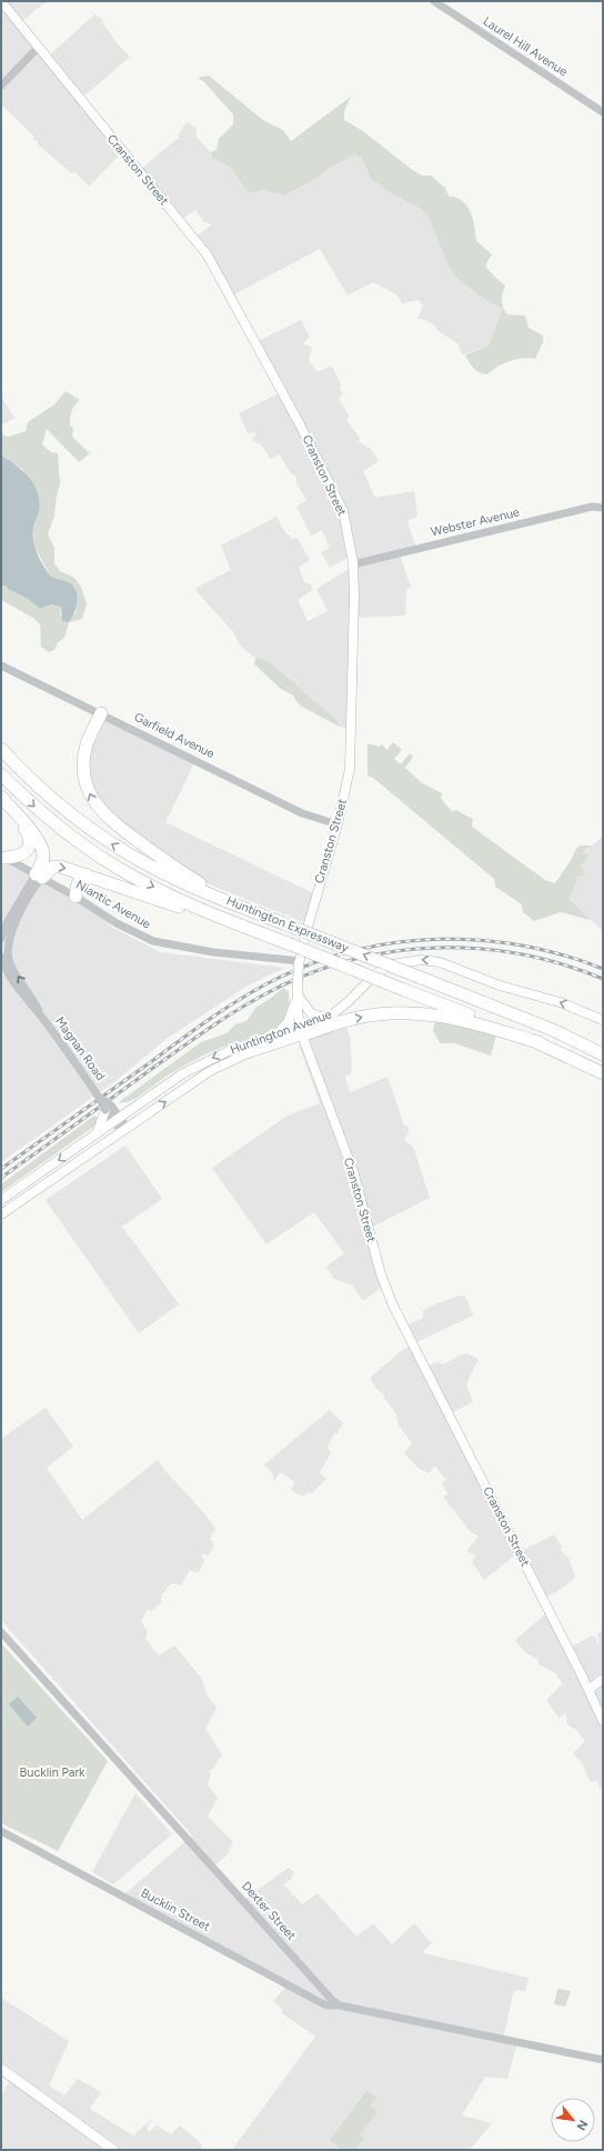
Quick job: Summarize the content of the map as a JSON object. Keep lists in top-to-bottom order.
{
  "streets": {
    "highway": ["Huntington Expressway"],
    "main road": ["Cranston Street", "Huntington Avenue"],
    "street": [
      "Laurel Hill Avenue",
      "Webster Avenue",
      "Garfield Avenue",
      "Niantic Avenue",
      "Magnan Road",
      "Bucklin Street",
      "Dexter Street"
    ]
  },
  "crossings": [
    ["Cranston Street", "Webster Avenue"],
    ["Cranston Street", "Garfield Avenue"],
    ["Cranston Street", "Niantic Avenue"],
    ["Cranston Street", "Huntington Avenue"],
    ["Huntington Avenue", "Magnan Road"],
    ["Bucklin Street", "Dexter Street"]
  ],
  "parks": ["Bucklin Park"],
  "north": "bottom right"
}
